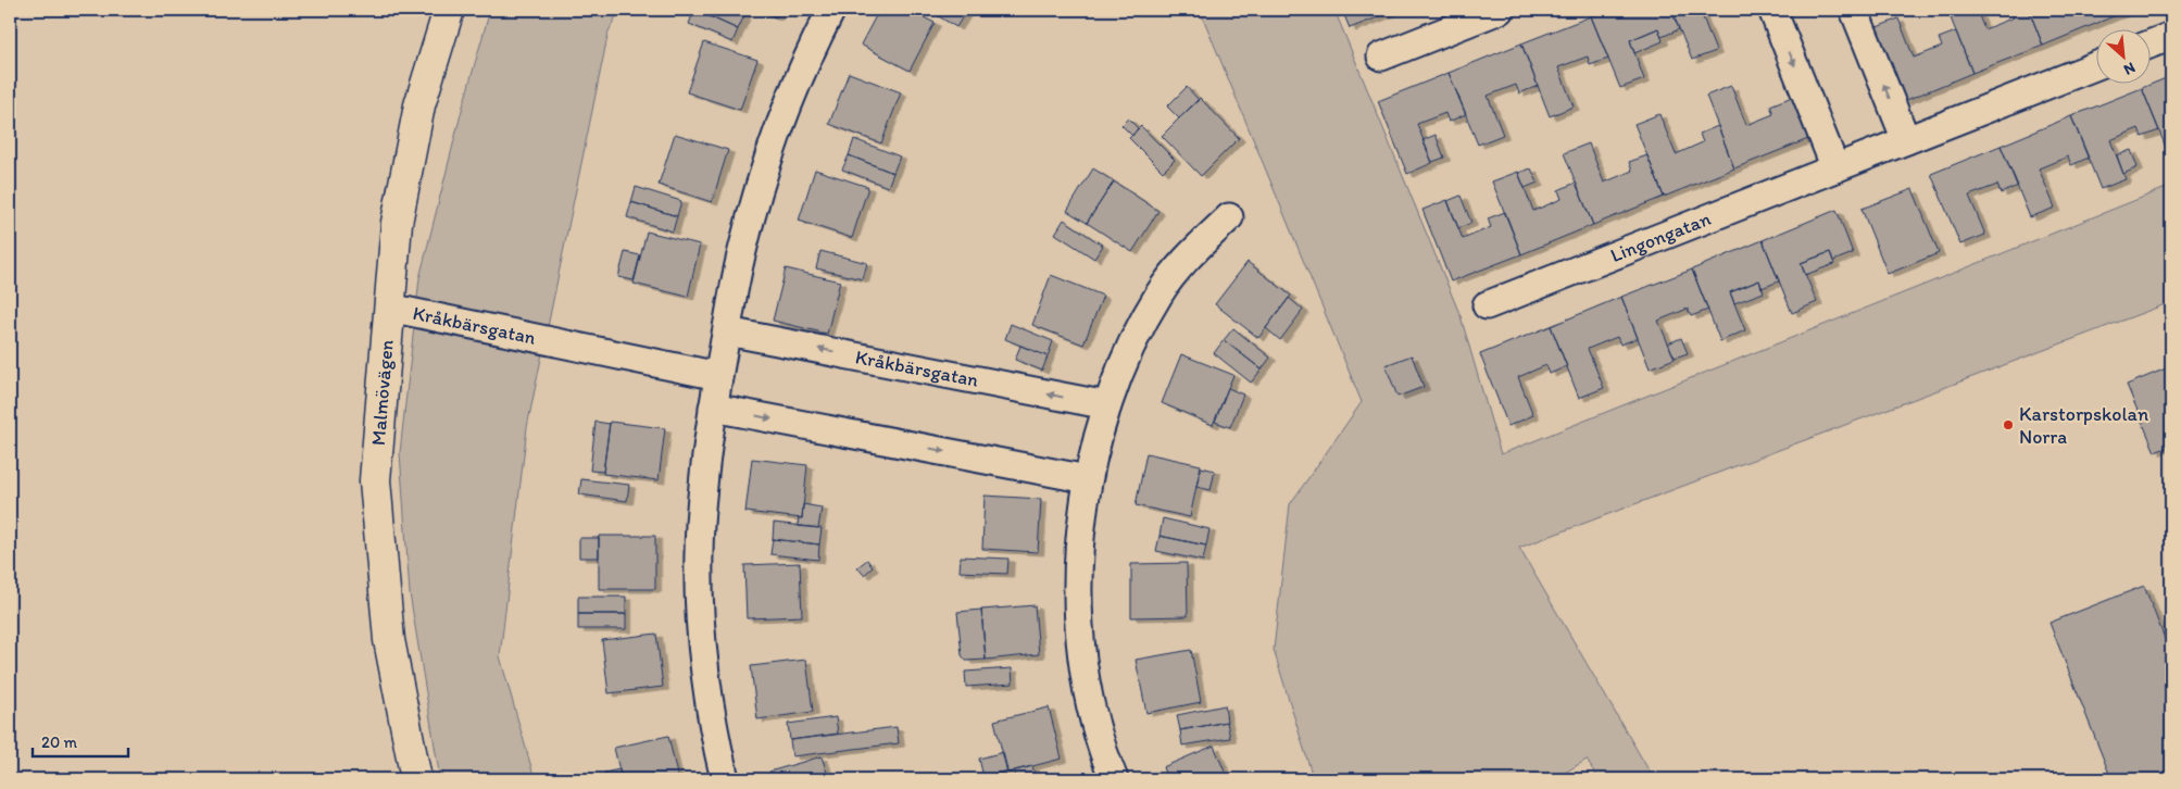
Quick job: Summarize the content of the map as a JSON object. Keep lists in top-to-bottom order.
{
  "streets": {
    "main road": ["Malmövägen"],
    "street": ["Lingongatan", "Kråkbärsgatan"]
  },
  "crossings": [
    ["Kråkbärsgatan", "Malmövägen"]
  ],
  "places": ["Karstorpskolan Norra"],
  "scale_bar": "20 m",
  "north": "bottom right"
}
